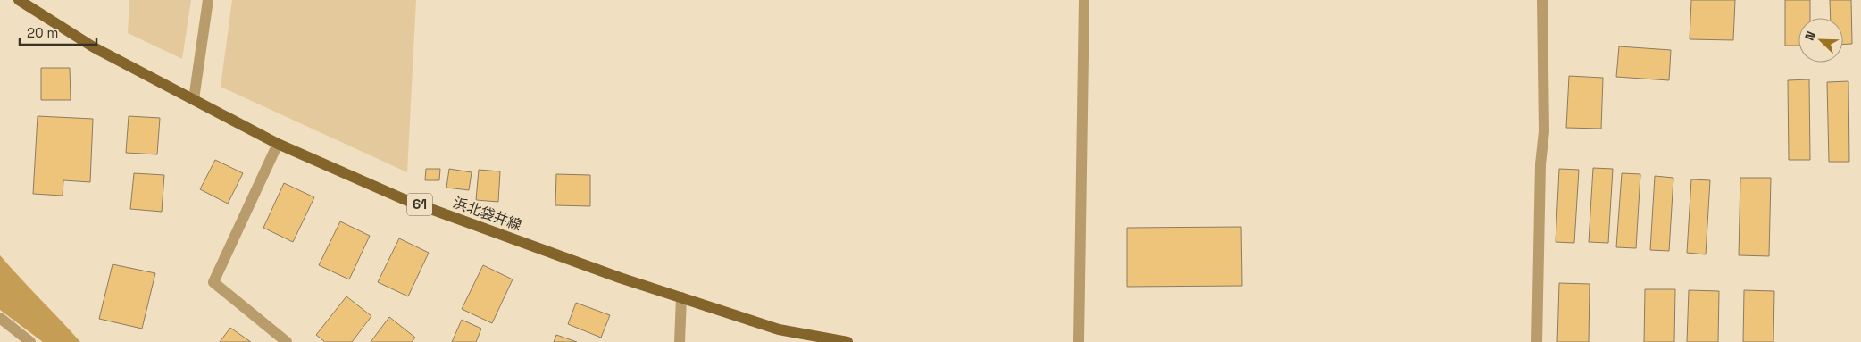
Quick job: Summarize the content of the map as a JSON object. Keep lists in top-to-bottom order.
{
  "streets": {
    "main road": ["61", "浜北袋井線"]
  },
  "scale_bar": "20 m",
  "north": "top left"
}
